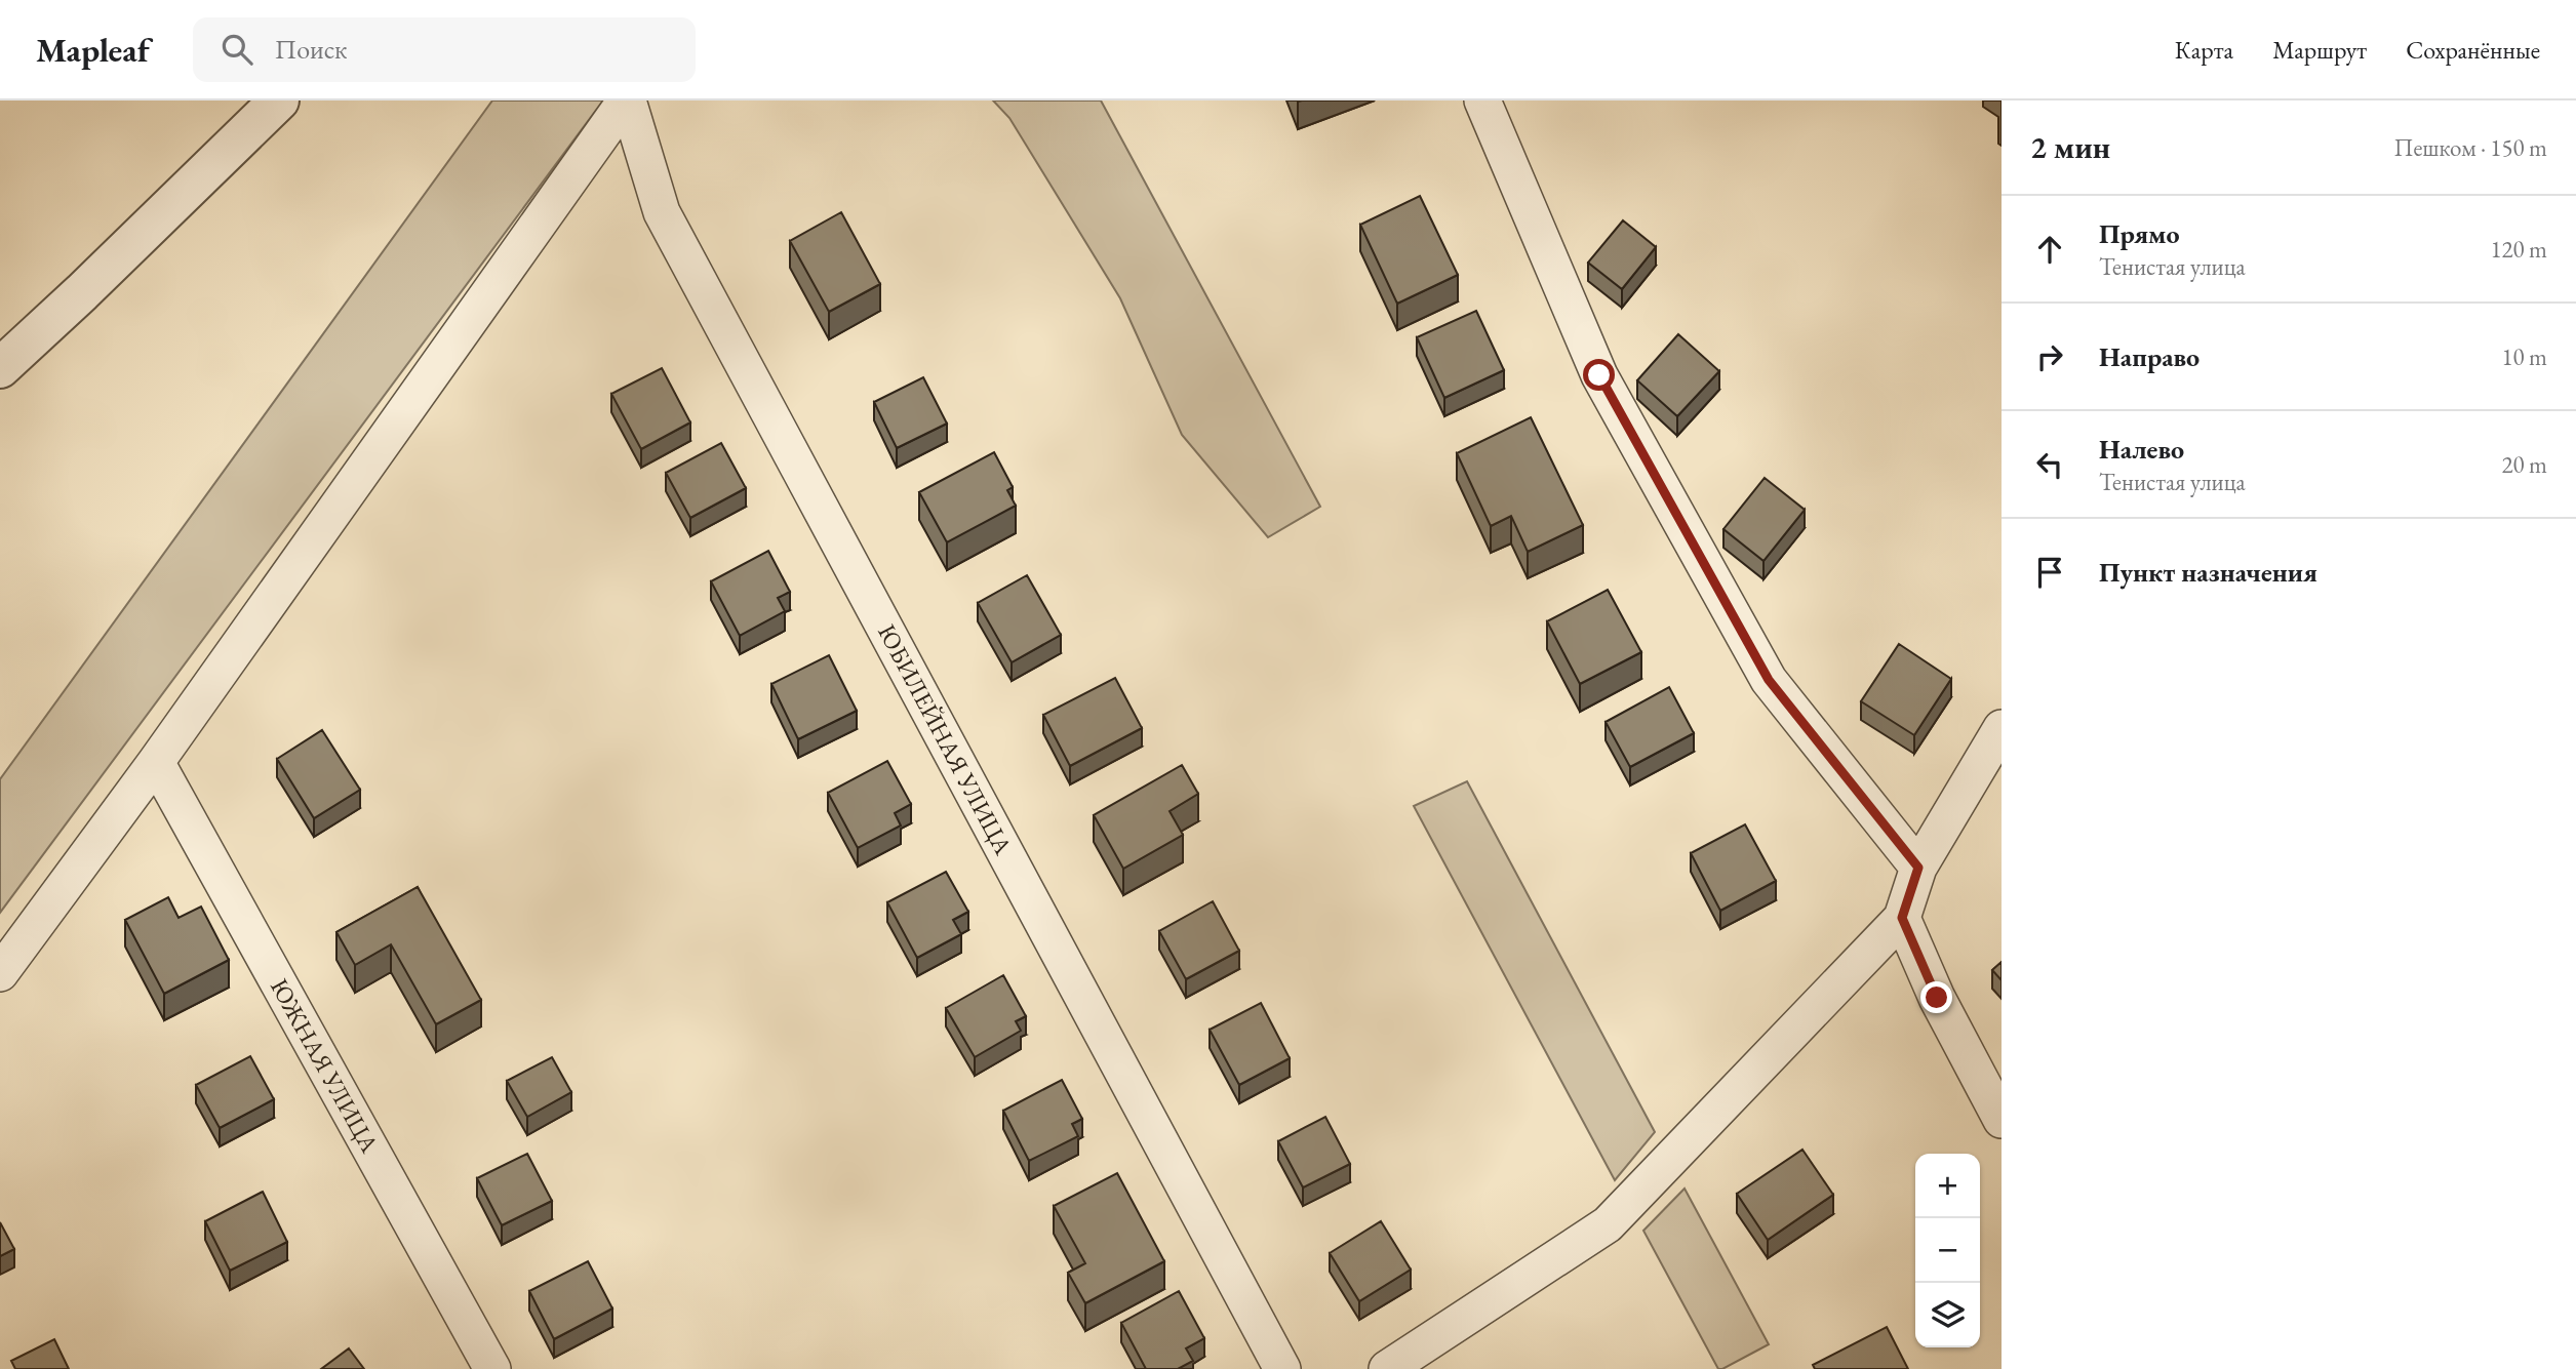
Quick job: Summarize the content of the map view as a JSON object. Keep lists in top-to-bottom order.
{
  "streets": {
    "street": ["ЮБИЛЕЙНАЯ УЛИЦА", "ЮЖНАЯ УЛИЦА"]
  },
  "page": {
    "header": "Mapleaf",
    "search": "Поиск",
    "nav": ["Карта", "Маршрут", "Сохранённые"],
    "heading": ["2 мин", "Пешком · 150 m"],
    "list": [
      ["Прямо", "Тенистая улица", "120 m"],
      ["Направо", "10 m"],
      ["Налево", "Тенистая улица", "20 m"],
      "Пункт назначения"
    ],
    "map_buttons": ["+", "−"]
  }
}
